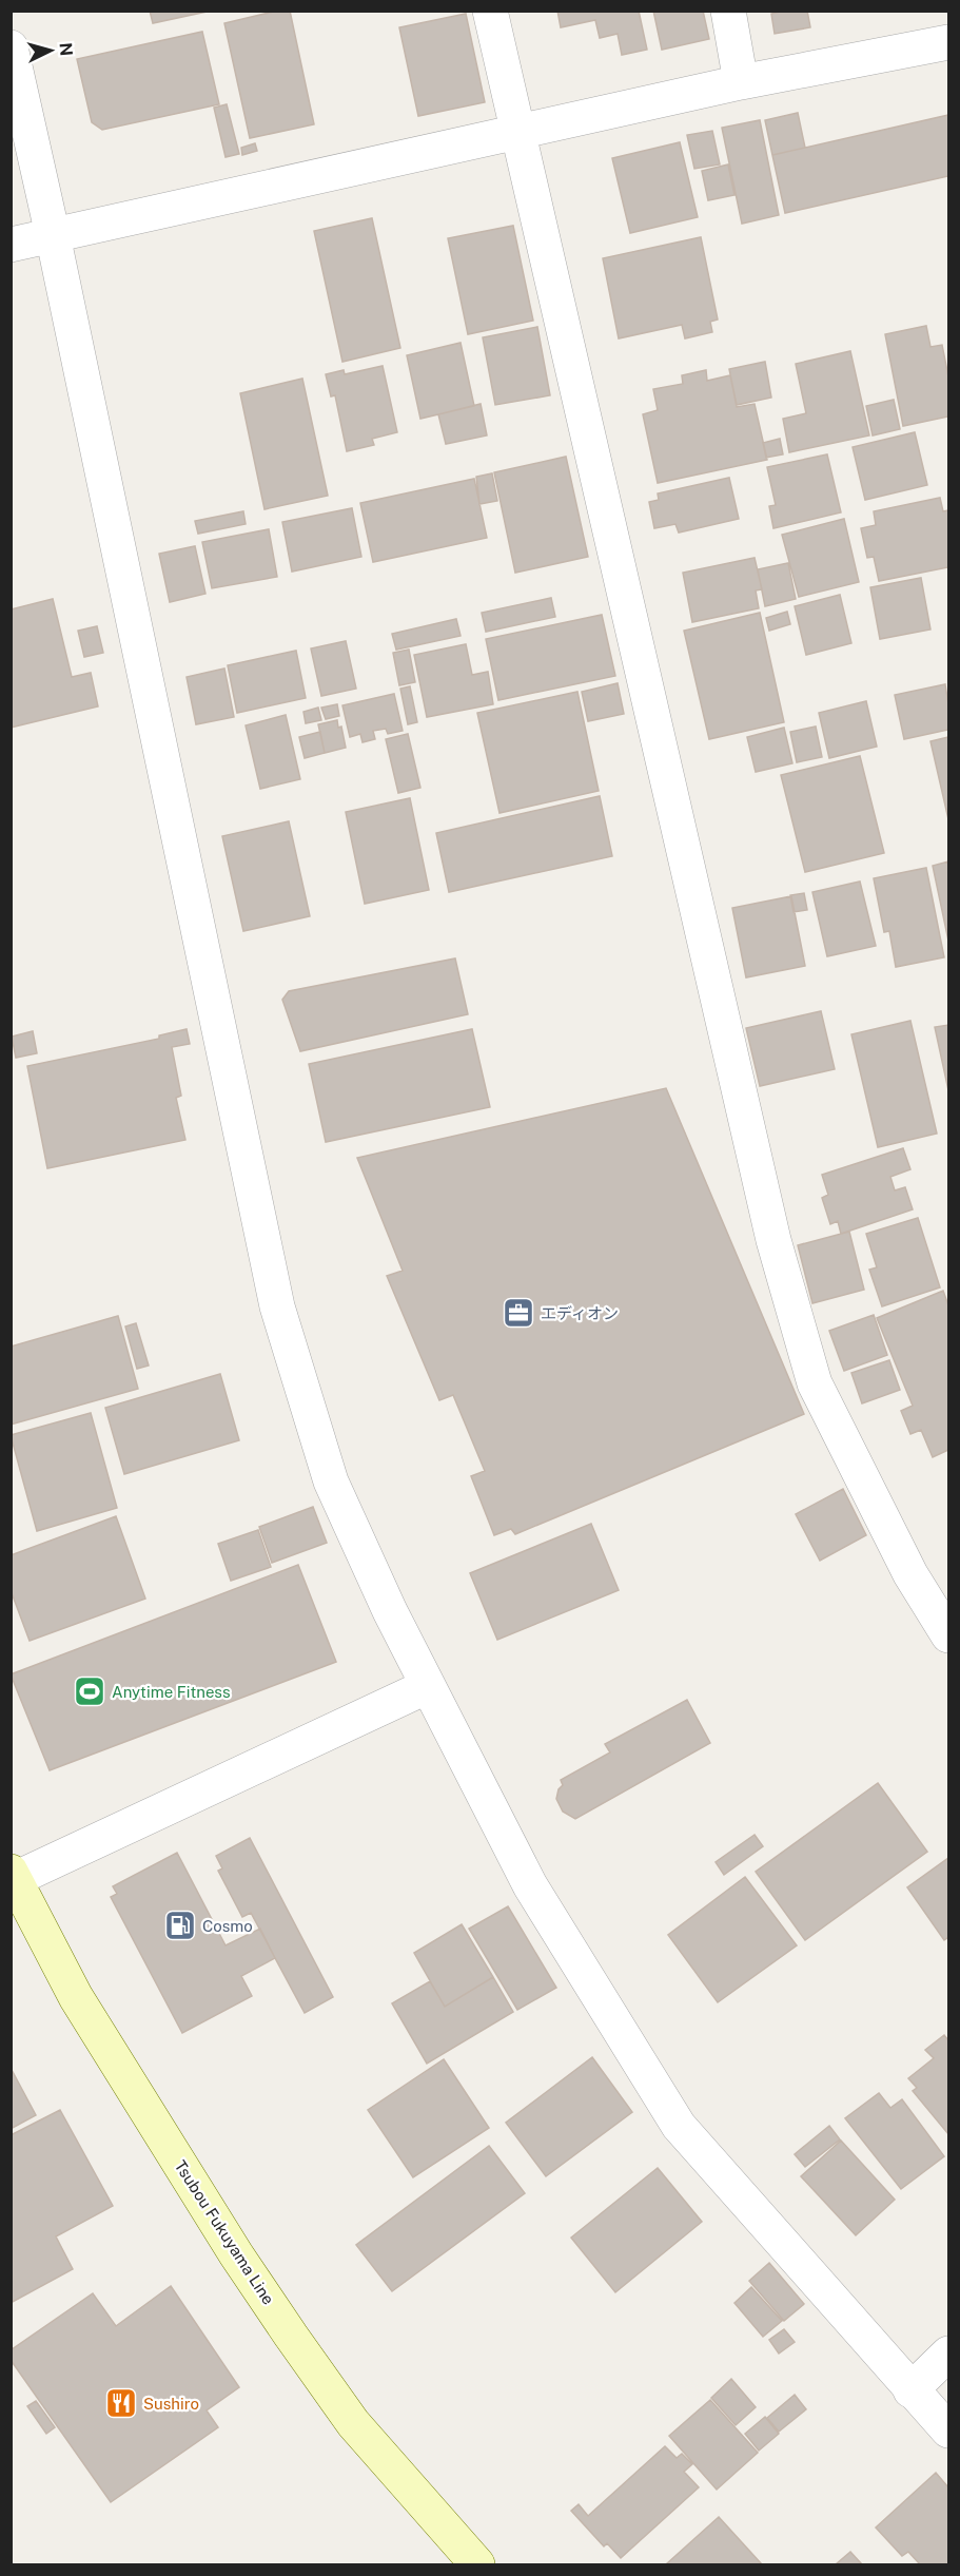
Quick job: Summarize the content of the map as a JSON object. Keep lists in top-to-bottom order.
{
  "streets": {
    "main road": ["Tsubou Fukuyama Line"]
  },
  "places": {
    "office": ["エディオン"],
    "sports": ["Anytime Fitness"],
    "fuel station": ["Cosmo"],
    "restaurant": ["Sushiro"]
  },
  "north": "right"
}
